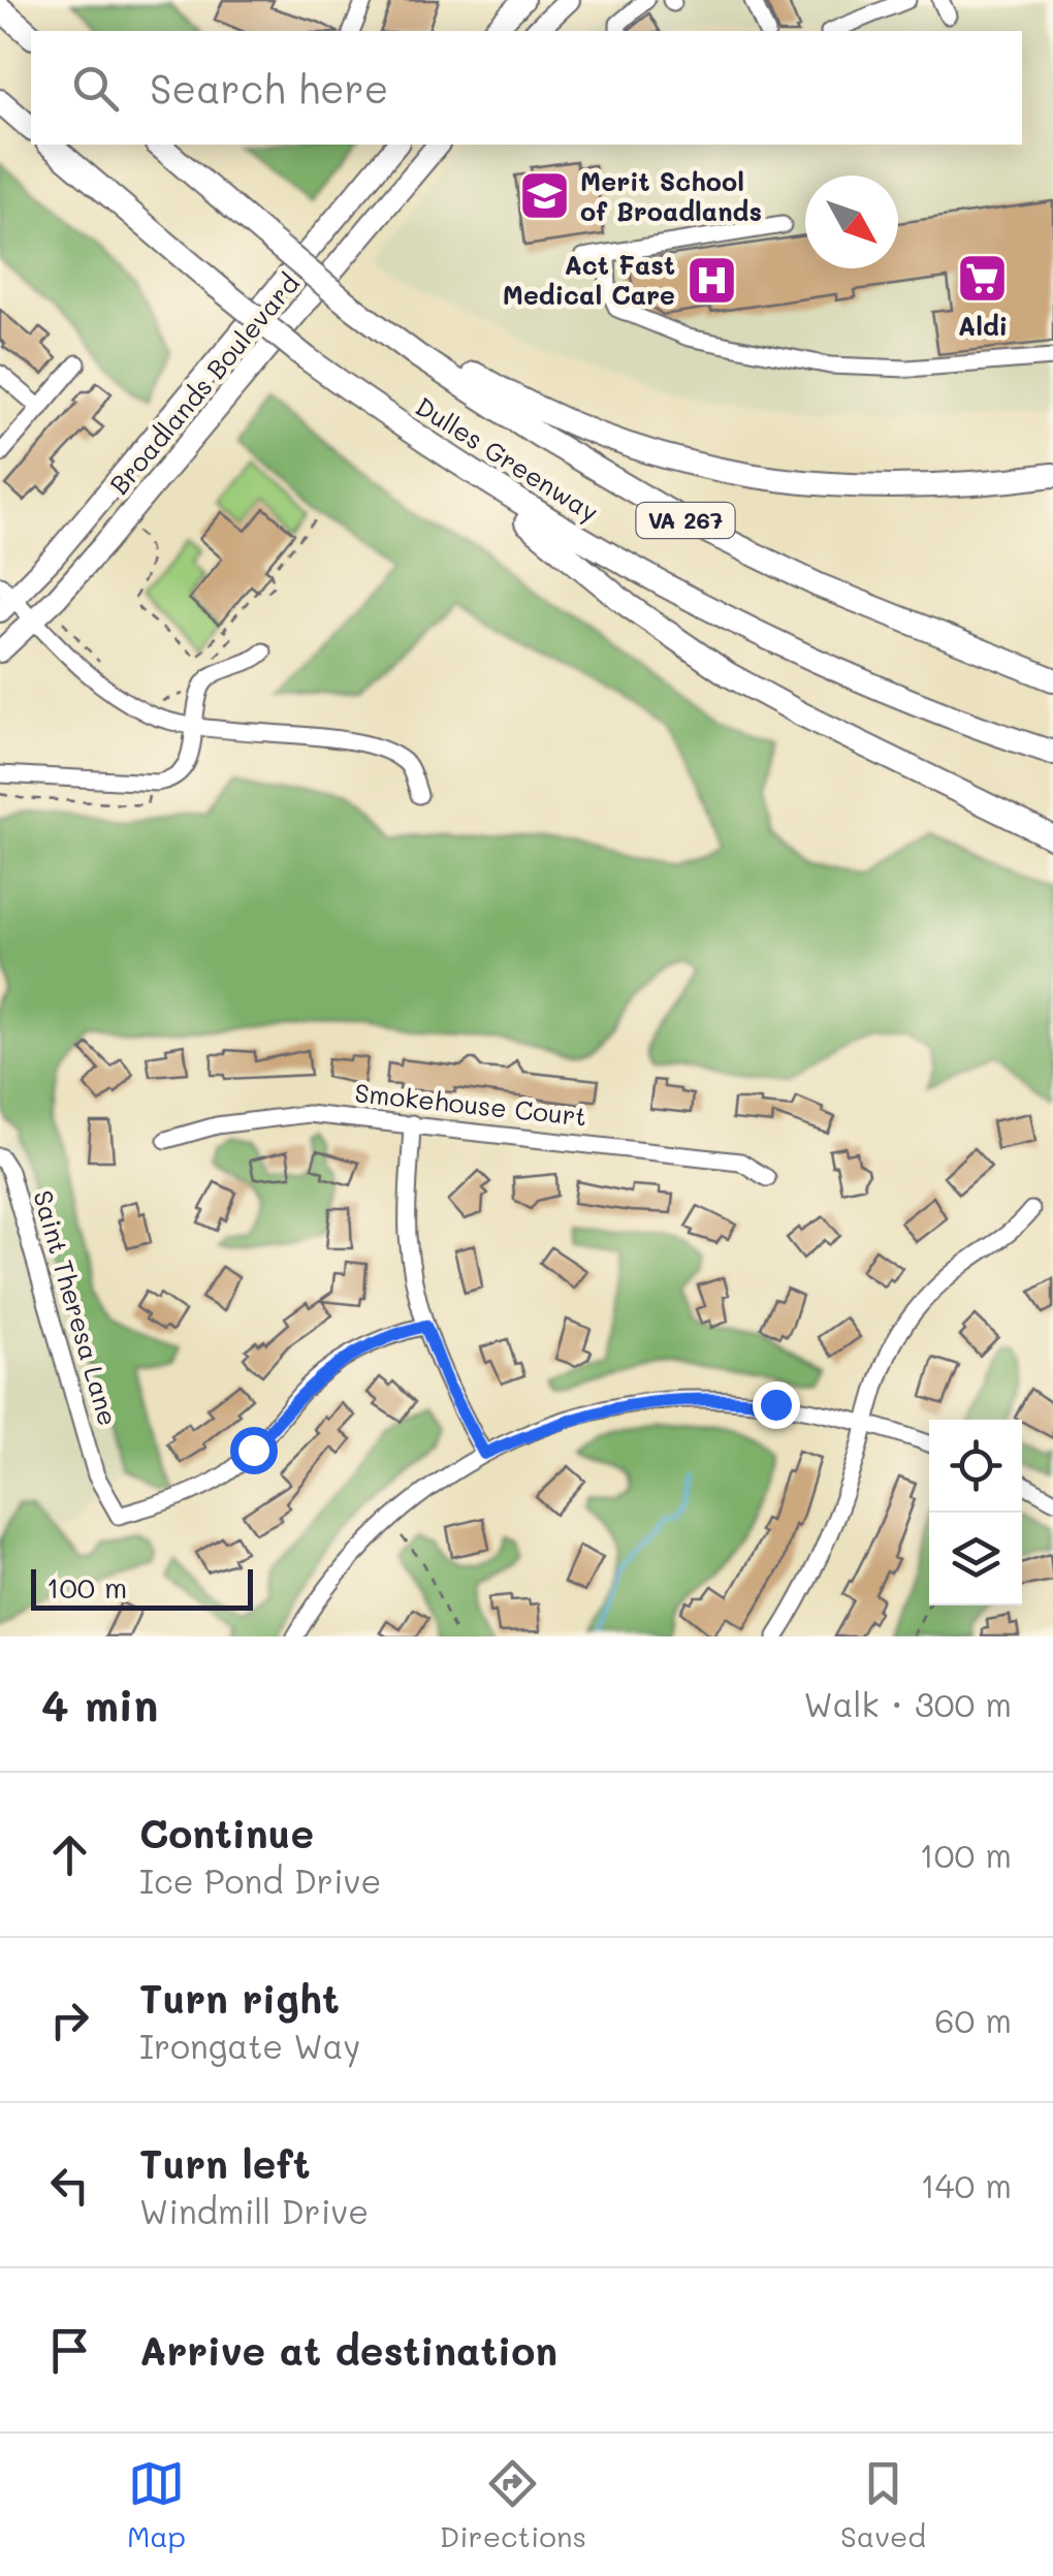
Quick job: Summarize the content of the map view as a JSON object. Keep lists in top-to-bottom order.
{
  "streets": {
    "highway": ["Dulles Greenway", "VA 267"],
    "main road": ["Broadlands Boulevard"],
    "street": ["Smokehouse Court", "Saint Theresa Lane"]
  },
  "places": {
    "school or university": ["Merit School of Broadlands"],
    "supermarket": ["Aldi"],
    "hospital": ["Act Fast Medical Care"]
  },
  "scale_bar": "100 m",
  "north": "bottom right",
  "page": {
    "search": "Search here",
    "scale": "100 m",
    "heading": ["4 min", "Walk · 300 m"],
    "list": [
      ["Continue", "Ice Pond Drive", "100 m"],
      ["Turn right", "Irongate Way", "60 m"],
      ["Turn left", "Windmill Drive", "140 m"],
      "Arrive at destination"
    ],
    "nav": ["Map", "Directions", "Saved"]
  }
}
